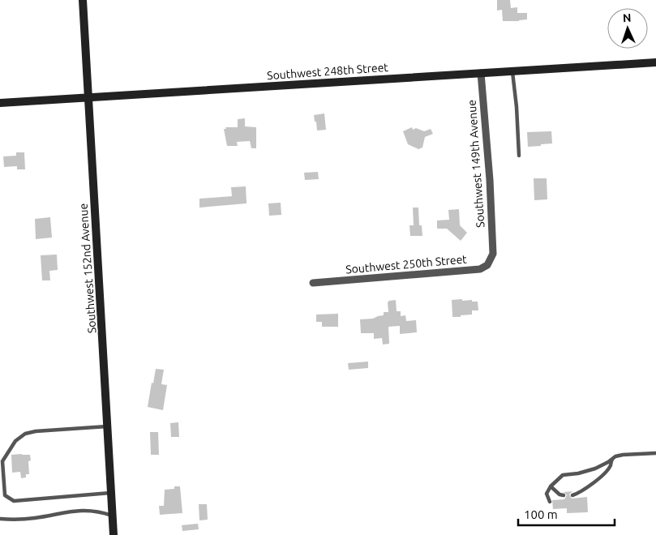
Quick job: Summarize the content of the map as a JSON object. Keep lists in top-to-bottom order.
{
  "streets": {
    "street": [
      "Southwest 248th Street",
      "Southwest 149th Avenue",
      "Southwest 250th Street",
      "Southwest 152nd Avenue"
    ]
  },
  "crossings": [
    ["Southwest 248th Street", "Southwest 149th Avenue"],
    ["Southwest 248th Street", "Southwest 152nd Avenue"],
    ["Southwest 149th Avenue", "Southwest 250th Street"]
  ],
  "scale_bar": "100 m",
  "north": "top"
}
